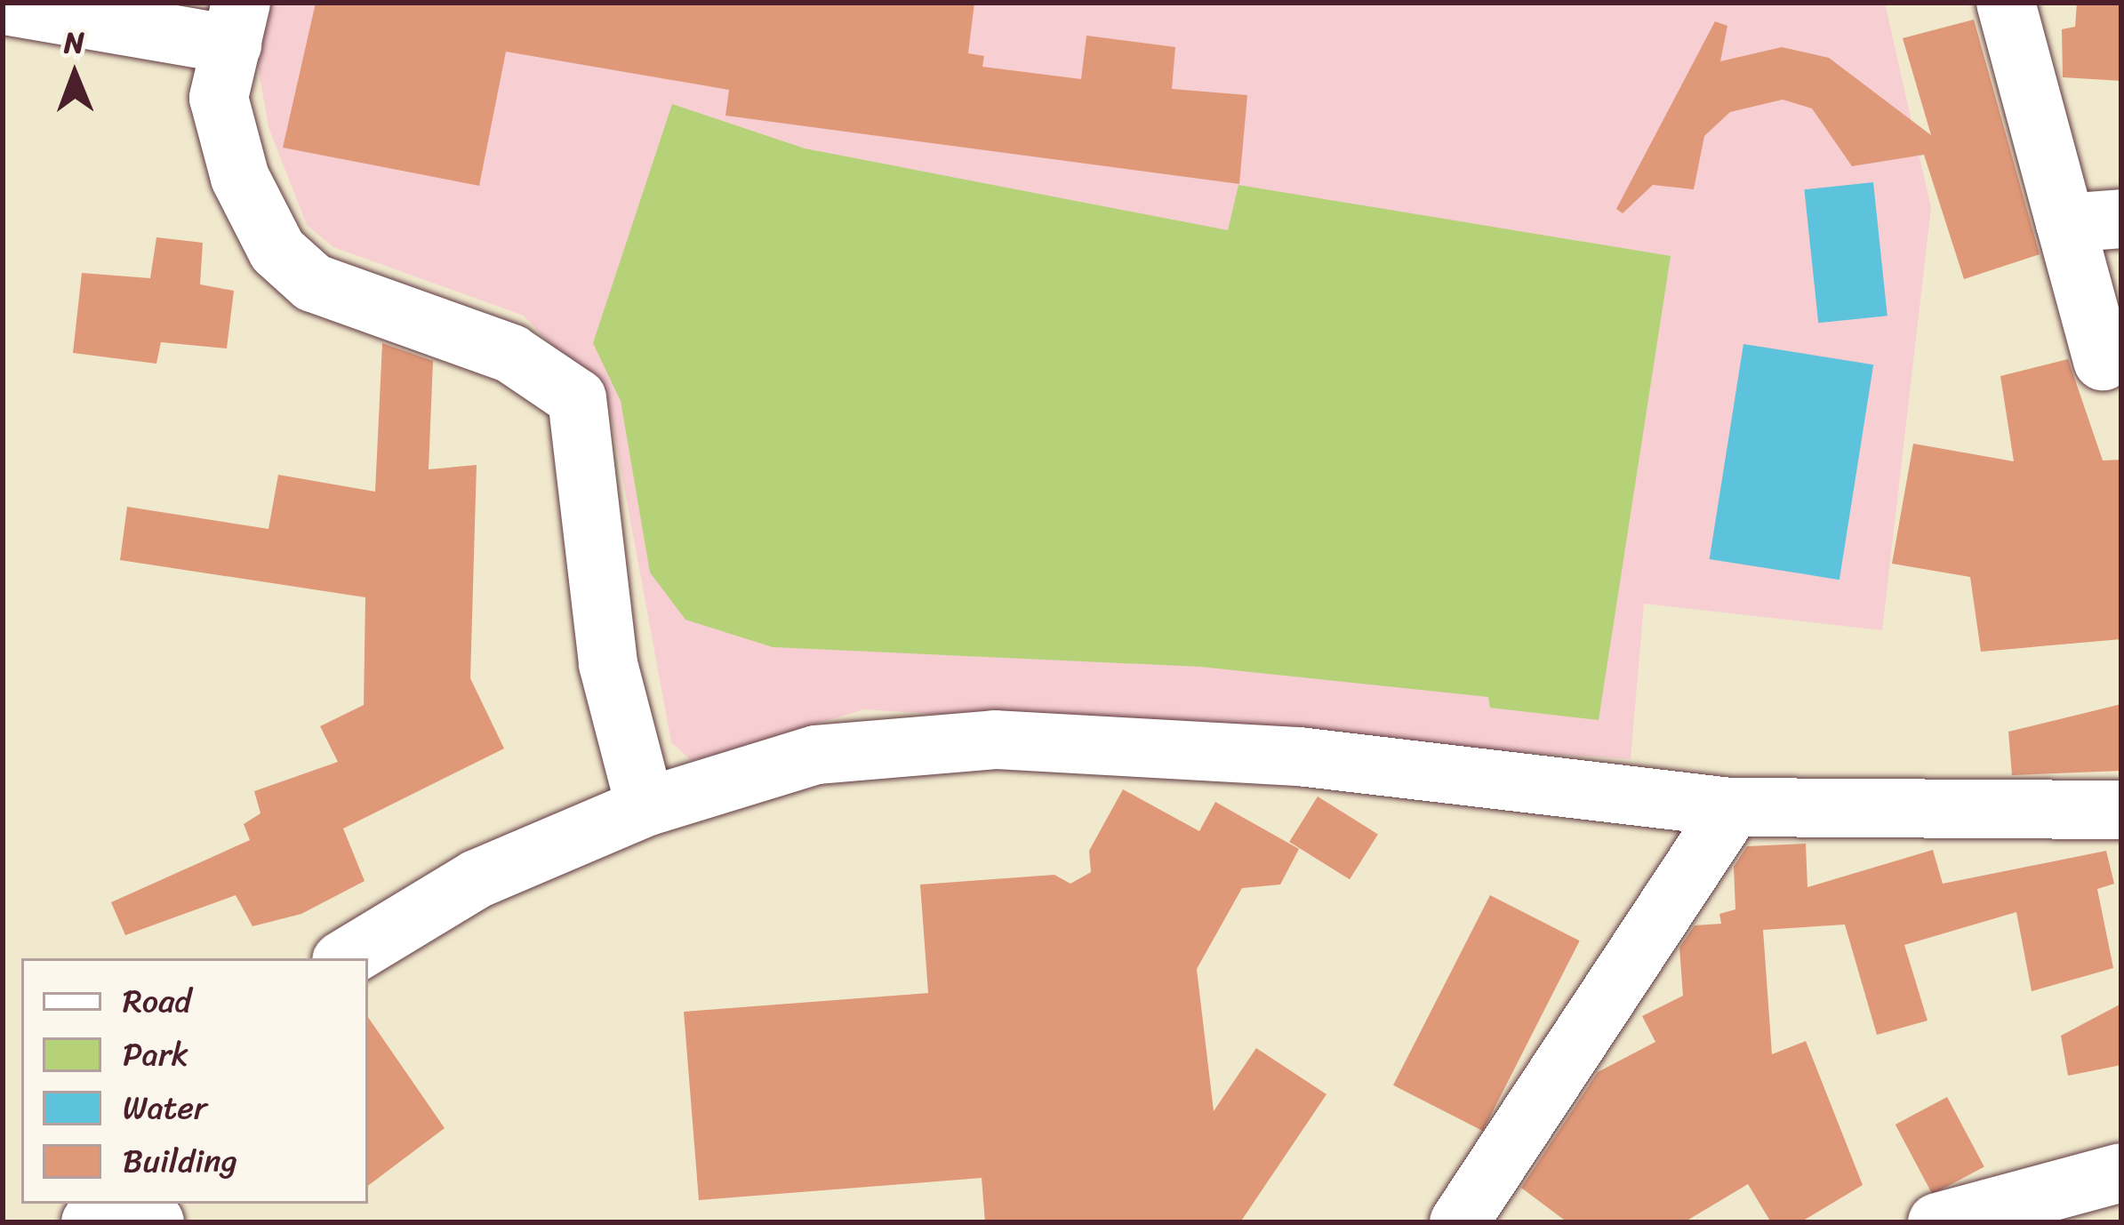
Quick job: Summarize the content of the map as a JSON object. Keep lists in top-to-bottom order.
{
  "legend": [
    "Road",
    "Park",
    "Water",
    "Building"
  ],
  "north": "top"
}
